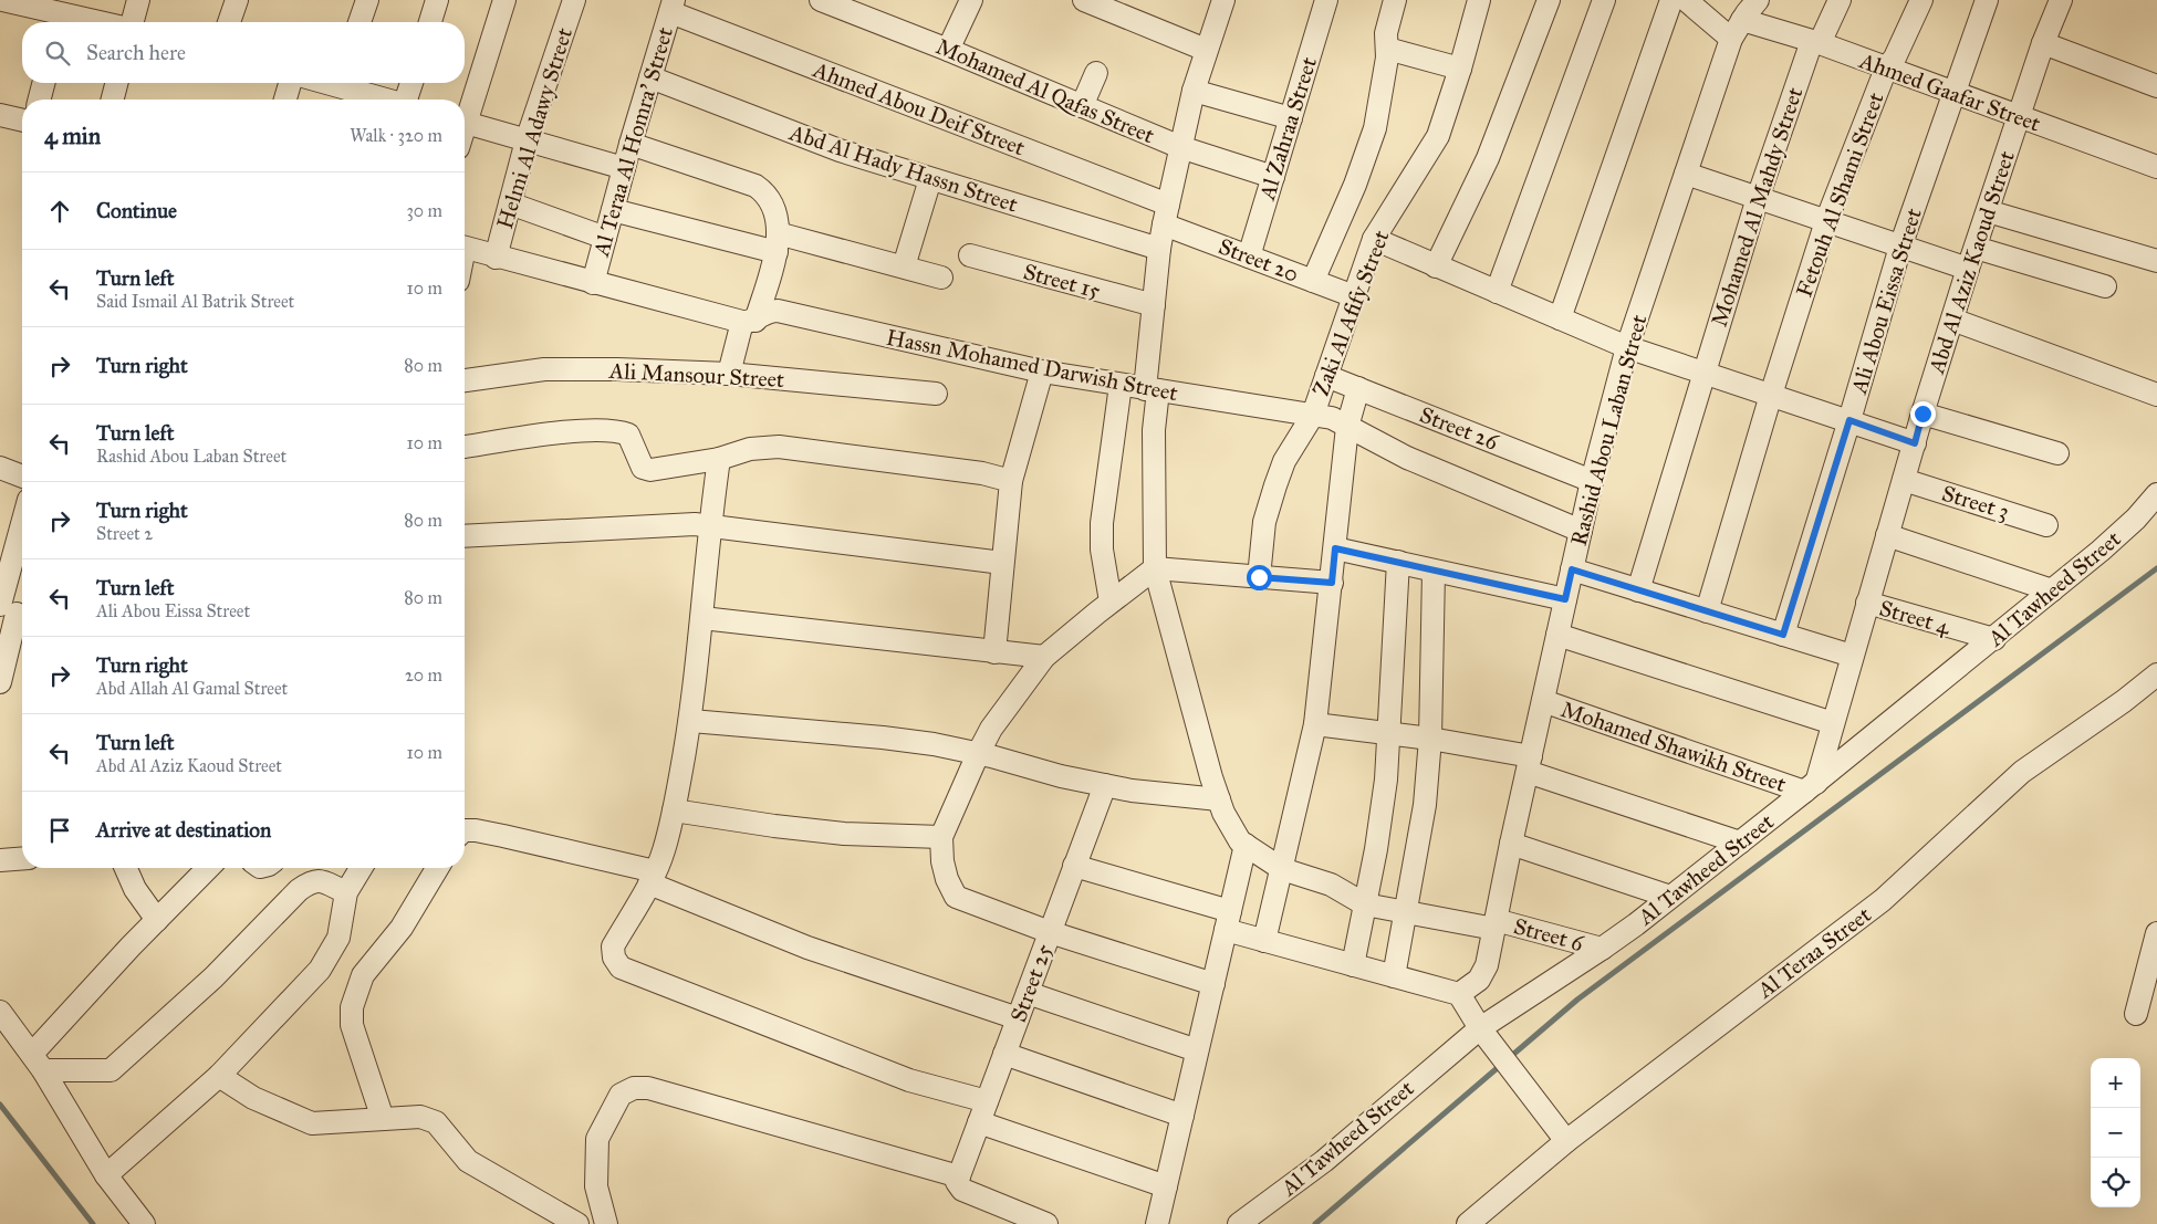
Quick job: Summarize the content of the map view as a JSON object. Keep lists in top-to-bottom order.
{
  "streets": {
    "street": [
      "Mohamed Al Qafas Street",
      "Ahmed Gaafar Street",
      "Ahmed Abou Deif Street",
      "Helmi Al Adawy Street",
      "Al Zahraa Street",
      "Al Teraa Al Homra' Street",
      "Abd Al Hady Hassn Street",
      "Fetouh Al Shami Street",
      "Mohamed Al Mahdy Street",
      "Street 20",
      "Abd Al Aziz Kaoud Street",
      "Street 15",
      "Ali Abou Eissa Street",
      "Zaki Al Afify Street",
      "Hassn Mohamed Darwish Street",
      "Ali Mansour Street",
      "Street 26",
      "Rashid Abou Laban Street",
      "Street 3",
      "Al Tawheed Street",
      "Street 4",
      "Mohamed Shawikh Street",
      "Street 6",
      "Al Teraa Street",
      "Street 25"
    ]
  },
  "crossings": [
    ["Mohamed Al Qafas Street", "Al Zahraa Street"],
    ["Ahmed Gaafar Street", "Fetouh Al Shami Street"],
    ["Ahmed Gaafar Street", "Mohamed Al Mahdy Street"],
    ["Ahmed Gaafar Street", "Abd Al Aziz Kaoud Street"],
    ["Ahmed Gaafar Street", "Ali Abou Eissa Street"],
    ["Ahmed Gaafar Street", "Rashid Abou Laban Street"],
    ["Ahmed Abou Deif Street", "Al Teraa Al Homra' Street"],
    ["Ahmed Abou Deif Street", "Street 20"],
    ["Al Zahraa Street", "Street 20"],
    ["Al Teraa Al Homra' Street", "Abd Al Hady Hassn Street"],
    ["Street 20", "Zaki Al Afify Street"],
    ["Abd Al Aziz Kaoud Street", "Street 3"],
    ["Abd Al Aziz Kaoud Street", "Al Tawheed Street"],
    ["Abd Al Aziz Kaoud Street", "Street 4"],
    ["Abd Al Aziz Kaoud Street", "Mohamed Shawikh Street"],
    ["Zaki Al Afify Street", "Hassn Mohamed Darwish Street"],
    ["Zaki Al Afify Street", "Street 26"],
    ["Hassn Mohamed Darwish Street", "Rashid Abou Laban Street"],
    ["Street 26", "Rashid Abou Laban Street"],
    ["Rashid Abou Laban Street", "Mohamed Shawikh Street"],
    ["Rashid Abou Laban Street", "Street 6"],
    ["Al Tawheed Street", "Street 4"],
    ["Al Tawheed Street", "Mohamed Shawikh Street"],
    ["Al Tawheed Street", "Street 6"]
  ],
  "page": {
    "search": "Search here",
    "heading": ["4 min", "Walk · 320 m"],
    "list": [
      ["Continue", "30 m"],
      ["Turn left", "Said Ismail Al Batrik Street", "10 m"],
      ["Turn right", "80 m"],
      ["Turn left", "Rashid Abou Laban Street", "10 m"],
      ["Turn right", "Street 2", "80 m"],
      ["Turn left", "Ali Abou Eissa Street", "80 m"],
      ["Turn right", "Abd Allah Al Gamal Street", "20 m"],
      ["Turn left", "Abd Al Aziz Kaoud Street", "10 m"],
      "Arrive at destination"
    ],
    "map_buttons": ["+", "−"]
  }
}
